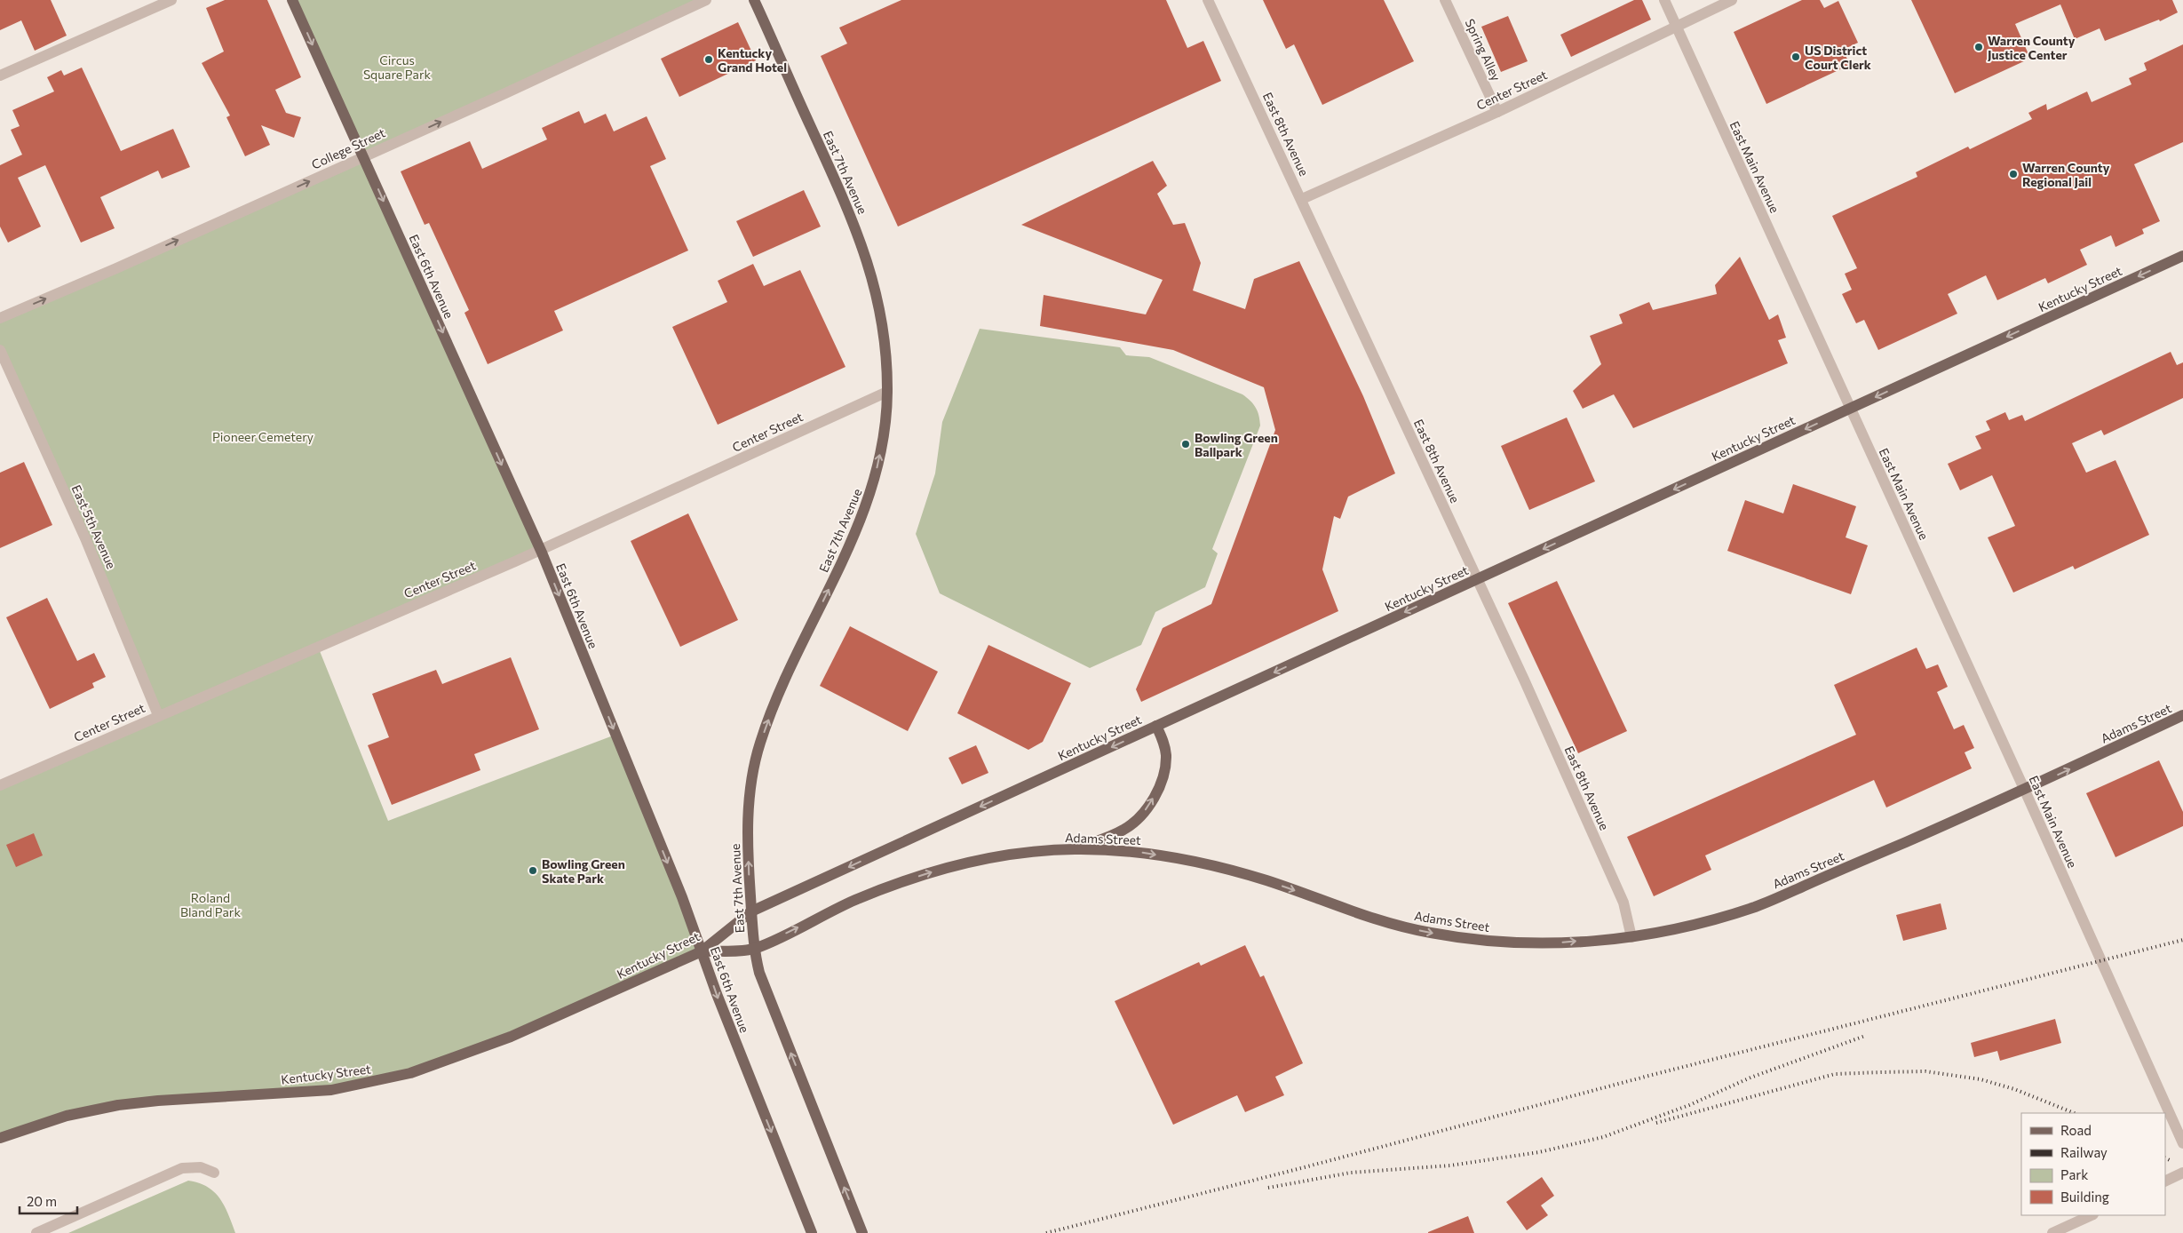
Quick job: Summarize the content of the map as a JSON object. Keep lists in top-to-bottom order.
{
  "streets": {
    "main road": [
      "East 7th Avenue",
      "East 6th Avenue",
      "Kentucky Street",
      "Adams Street"
    ],
    "street": [
      "Spring Alley",
      "Center Street",
      "East 8th Avenue",
      "College Street",
      "East Main Avenue",
      "East 5th Avenue"
    ]
  },
  "crossings": [
    ["Spring Alley", "Center Street"],
    ["Center Street", "East 8th Avenue"],
    ["Center Street", "East Main Avenue"],
    ["Center Street", "East 7th Avenue"],
    ["Center Street", "East 6th Avenue"],
    ["Center Street", "East 5th Avenue"],
    ["East 8th Avenue", "Kentucky Street"],
    ["East 8th Avenue", "Adams Street"],
    ["College Street", "East 6th Avenue"],
    ["East Main Avenue", "Kentucky Street"],
    ["East Main Avenue", "Adams Street"],
    ["East 7th Avenue", "Kentucky Street"],
    ["East 7th Avenue", "Adams Street"],
    ["East 6th Avenue", "Kentucky Street"],
    ["East 6th Avenue", "Adams Street"],
    ["Kentucky Street", "Adams Street"]
  ],
  "one_way": [
    "College Street",
    "East 7th Avenue",
    "East 6th Avenue",
    "Kentucky Street",
    "Adams Street"
  ],
  "parks": ["Circus Square Park", "Pioneer Cemetery", "Roland Bland Park"],
  "places": [
    "Warren County Justice Center",
    "US District Court Clerk",
    "Kentucky Grand Hotel",
    "Warren County Regional Jail",
    "Bowling Green Ballpark",
    "Bowling Green Skate Park"
  ],
  "legend": [
    "Road",
    "Railway",
    "Park",
    "Building"
  ],
  "scale_bar": "20 m"
}
